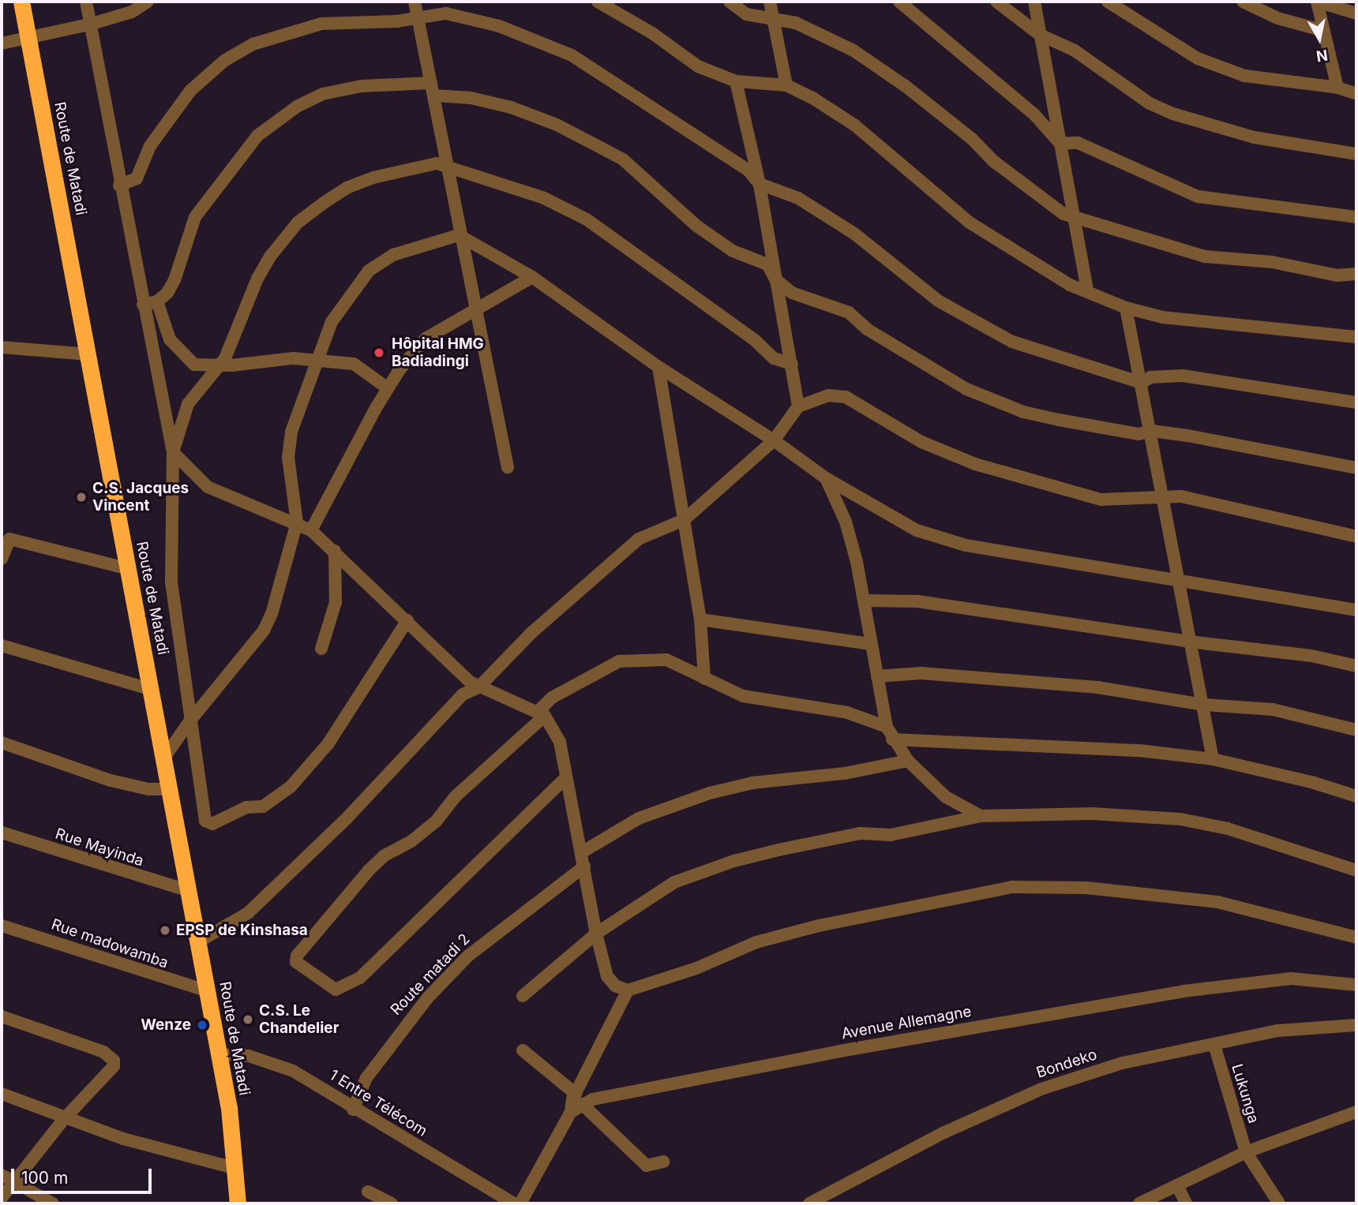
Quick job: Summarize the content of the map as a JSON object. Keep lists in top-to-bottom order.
{
  "streets": {
    "highway": ["Route de Matadi"],
    "street": [
      "Rue Mayinda",
      "Rue madowamba",
      "Route matadi 2",
      "Avenue Allemagne",
      "Bondeko",
      "Lukunga",
      "1 Entre Télécom"
    ]
  },
  "crossings": [
    ["Route de Matadi", "Rue Mayinda"],
    ["Route de Matadi", "Rue madowamba"],
    ["Route de Matadi", "1 Entre Télécom"],
    ["Route matadi 2", "1 Entre Télécom"],
    ["Bondeko", "Lukunga"]
  ],
  "places": [
    "Hôpital HMG Badiadingi",
    "C.S. Jacques Vincent",
    "EPSP de Kinshasa",
    "C.S. Le Chandelier",
    "Wenze"
  ],
  "scale_bar": "100 m",
  "north": "bottom"
}
